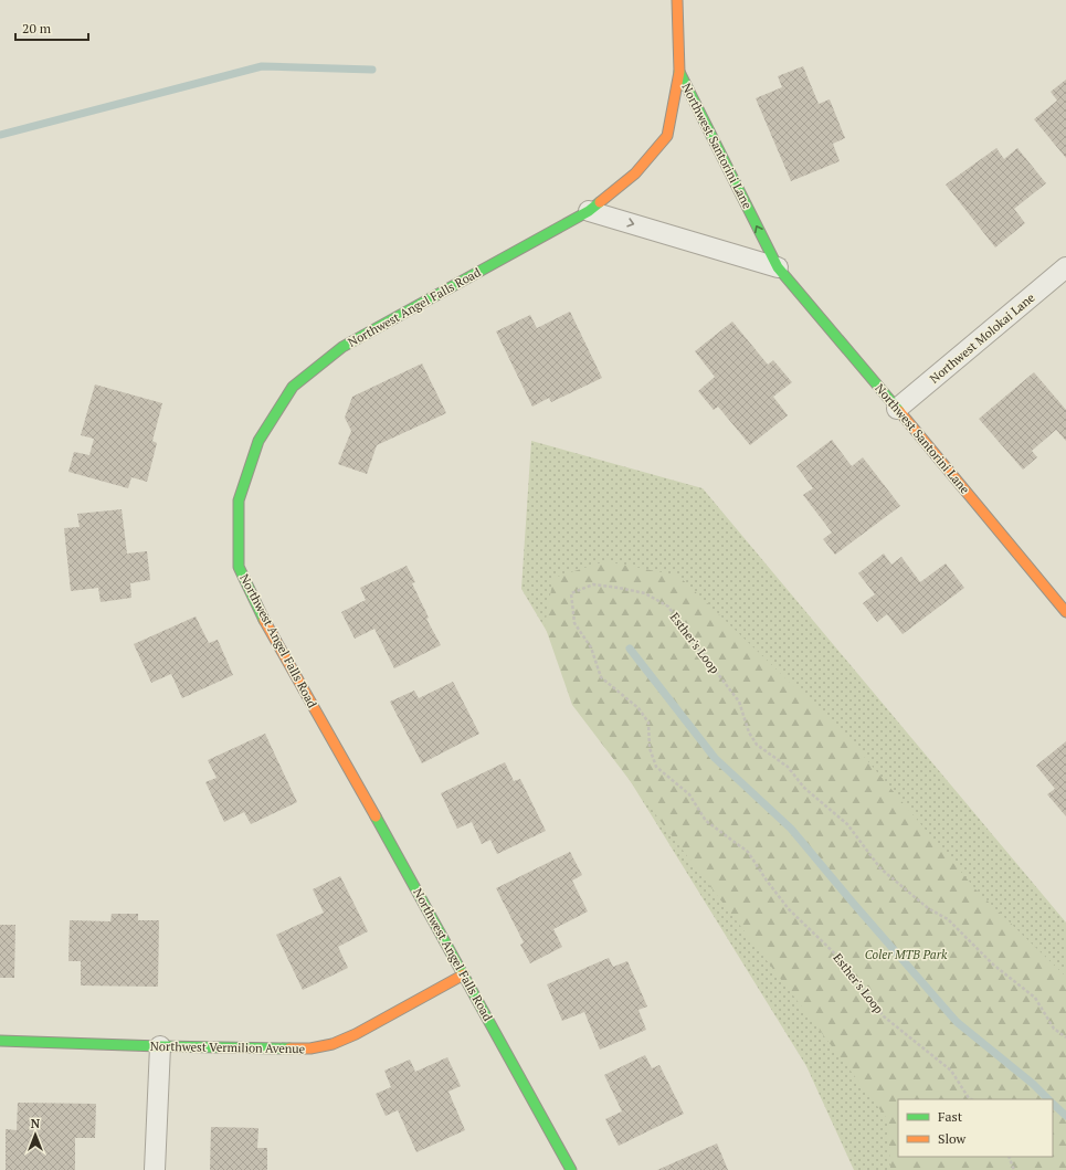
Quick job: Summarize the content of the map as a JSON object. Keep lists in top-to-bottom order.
{
  "streets": {
    "street": [
      "Northwest Santorini Lane",
      "Northwest Angel Falls Road",
      "Northwest Molokai Lane",
      "Northwest Vermilion Avenue"
    ],
    "path": ["Esther's Loop"]
  },
  "crossings": [
    ["Northwest Santorini Lane", "Northwest Angel Falls Road"],
    ["Northwest Santorini Lane", "Northwest Molokai Lane"],
    ["Northwest Angel Falls Road", "Northwest Vermilion Avenue"]
  ],
  "parks": ["Coler MTB Park"],
  "legend": ["Fast", "Slow"],
  "scale_bar": "20 m",
  "north": "top"
}
